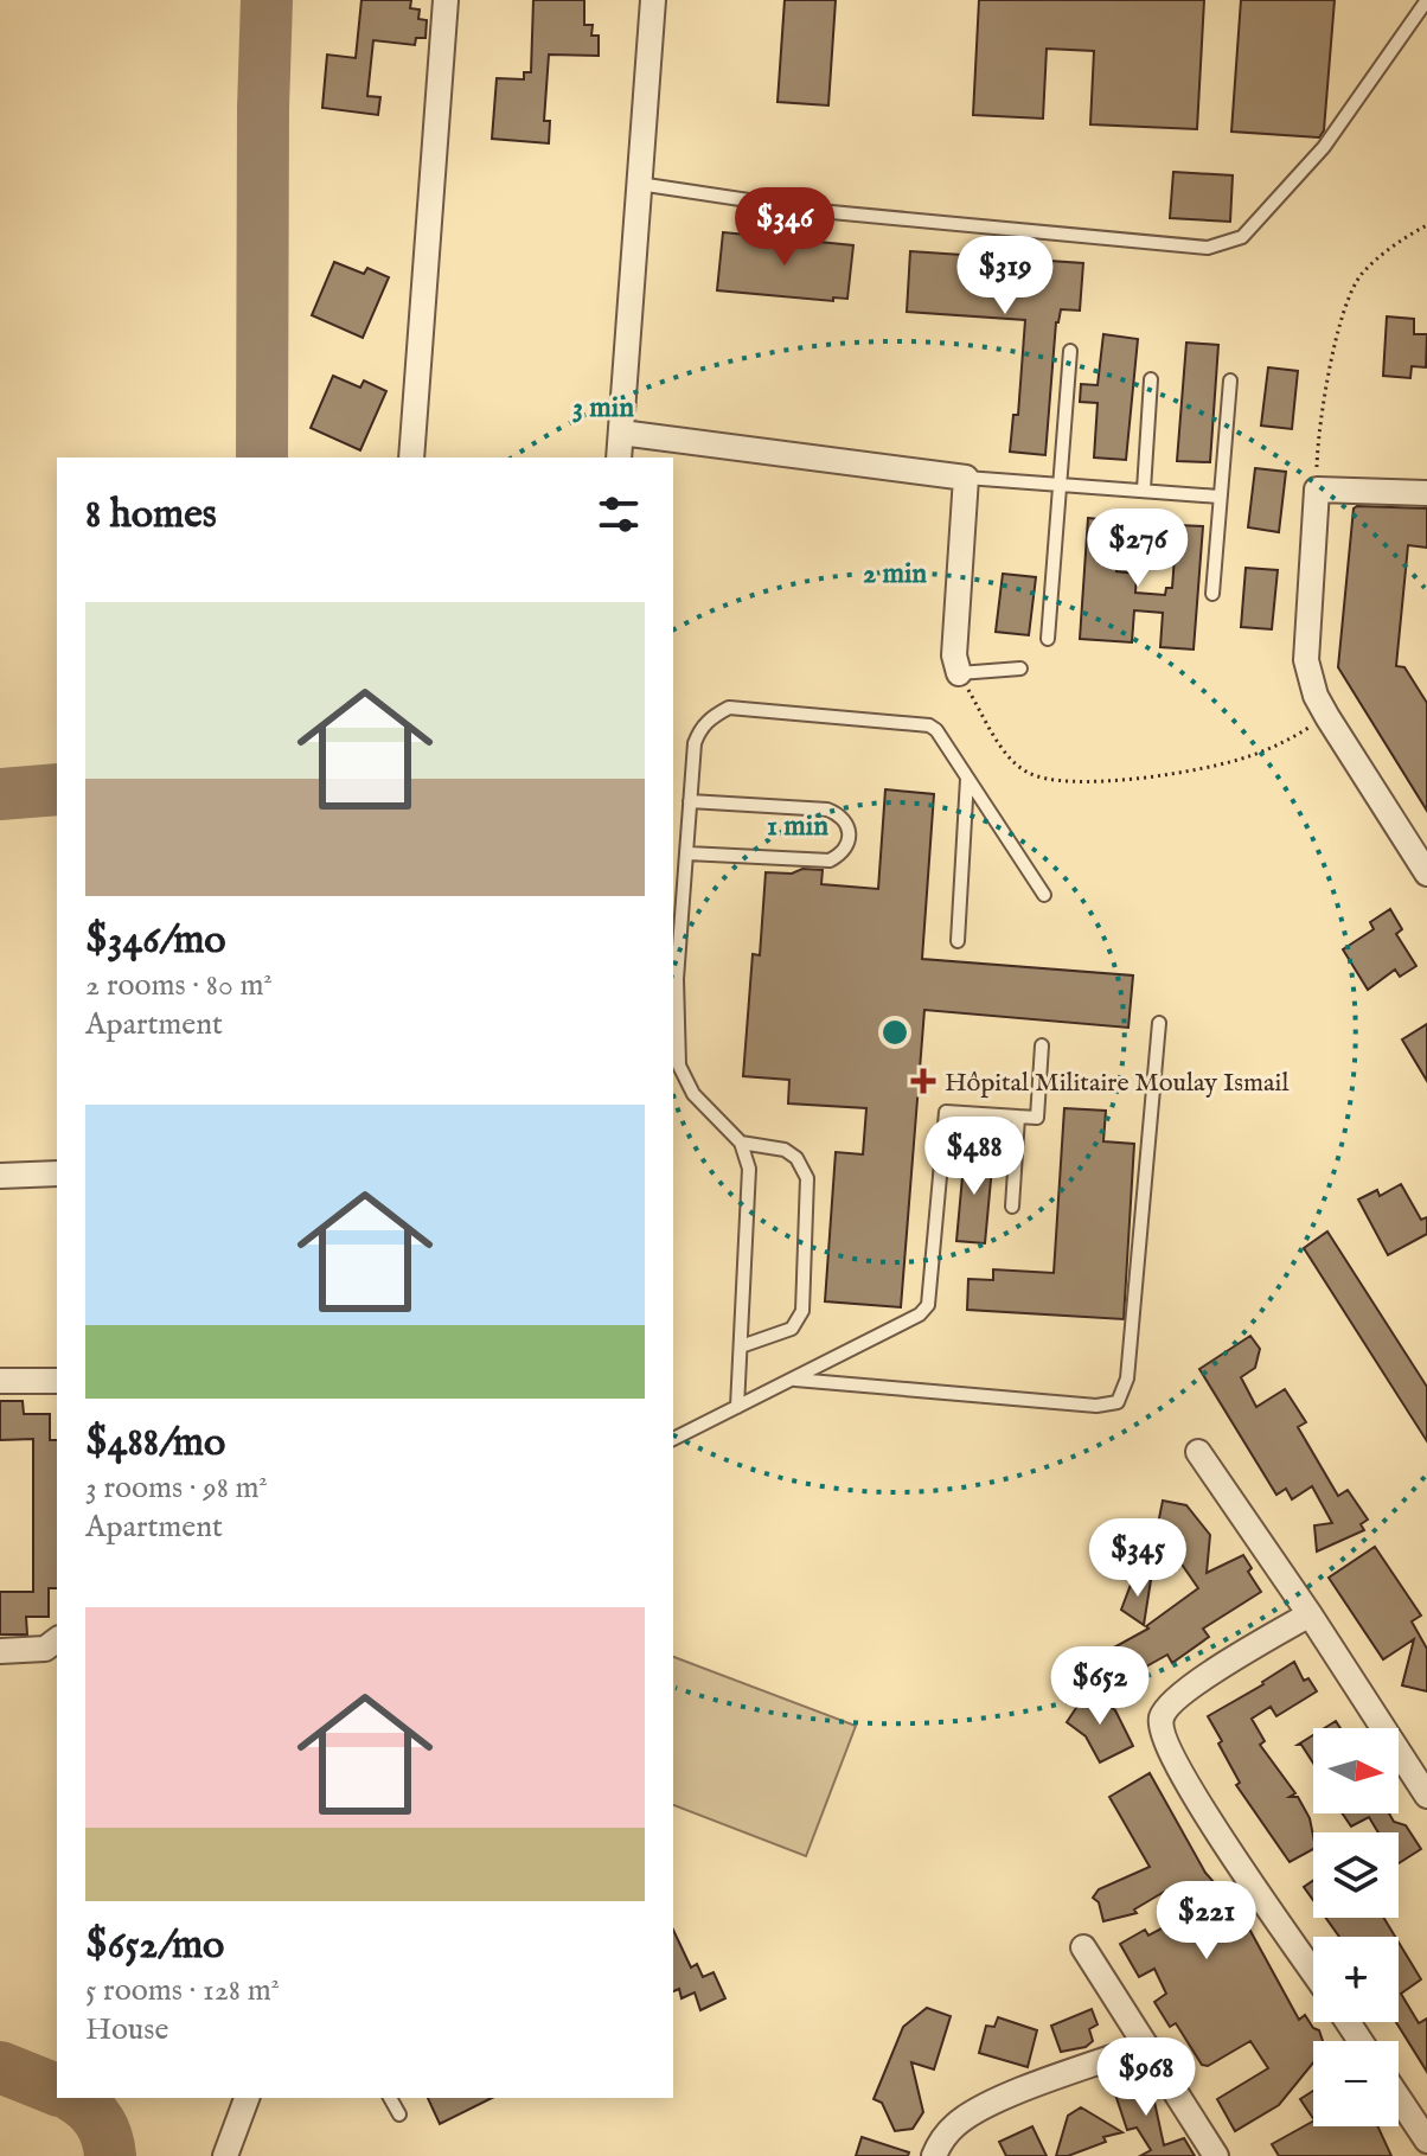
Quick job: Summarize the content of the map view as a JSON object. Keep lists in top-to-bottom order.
{
  "places": {
    "health": ["Hôpital Militaire Moulay Ismail"]
  },
  "north": "right",
  "page": {
    "price": [
      "$346",
      "$319",
      "$276",
      "$488",
      "$345",
      "$652",
      "$221",
      "$968"
    ],
    "heading": "8 homes",
    "list": [
      {
        "name": "$346/mo",
        "note": "2 rooms · 80 m² · Apartment"
      },
      {
        "name": "$488/mo",
        "note": "3 rooms · 98 m² · Apartment"
      },
      {
        "name": "$652/mo",
        "note": "5 rooms · 128 m² · House"
      }
    ],
    "map_buttons": ["+", "−"]
  },
  "rings": ["3 min", "2 min", "1 min"]
}
